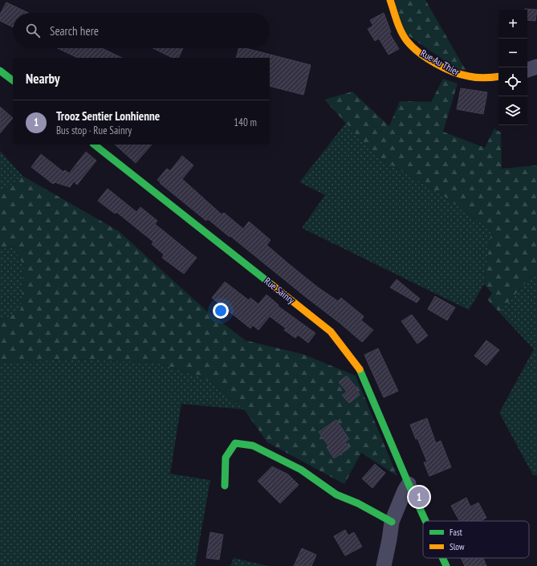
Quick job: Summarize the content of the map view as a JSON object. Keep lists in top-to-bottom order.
{
  "streets": {
    "street": ["Rue Au Thier", "Rue Sainry"]
  },
  "legend": ["Fast", "Slow"],
  "page": {
    "map_buttons": ["+", "−"],
    "search": "Search here",
    "heading": "Nearby",
    "list": [
      {
        "mark": "1",
        "name": "Trooz Sentier Lonhienne",
        "note": "Bus stop · Rue Sainry",
        "value": "140 m"
      }
    ],
    "pins": "1"
  }
}
